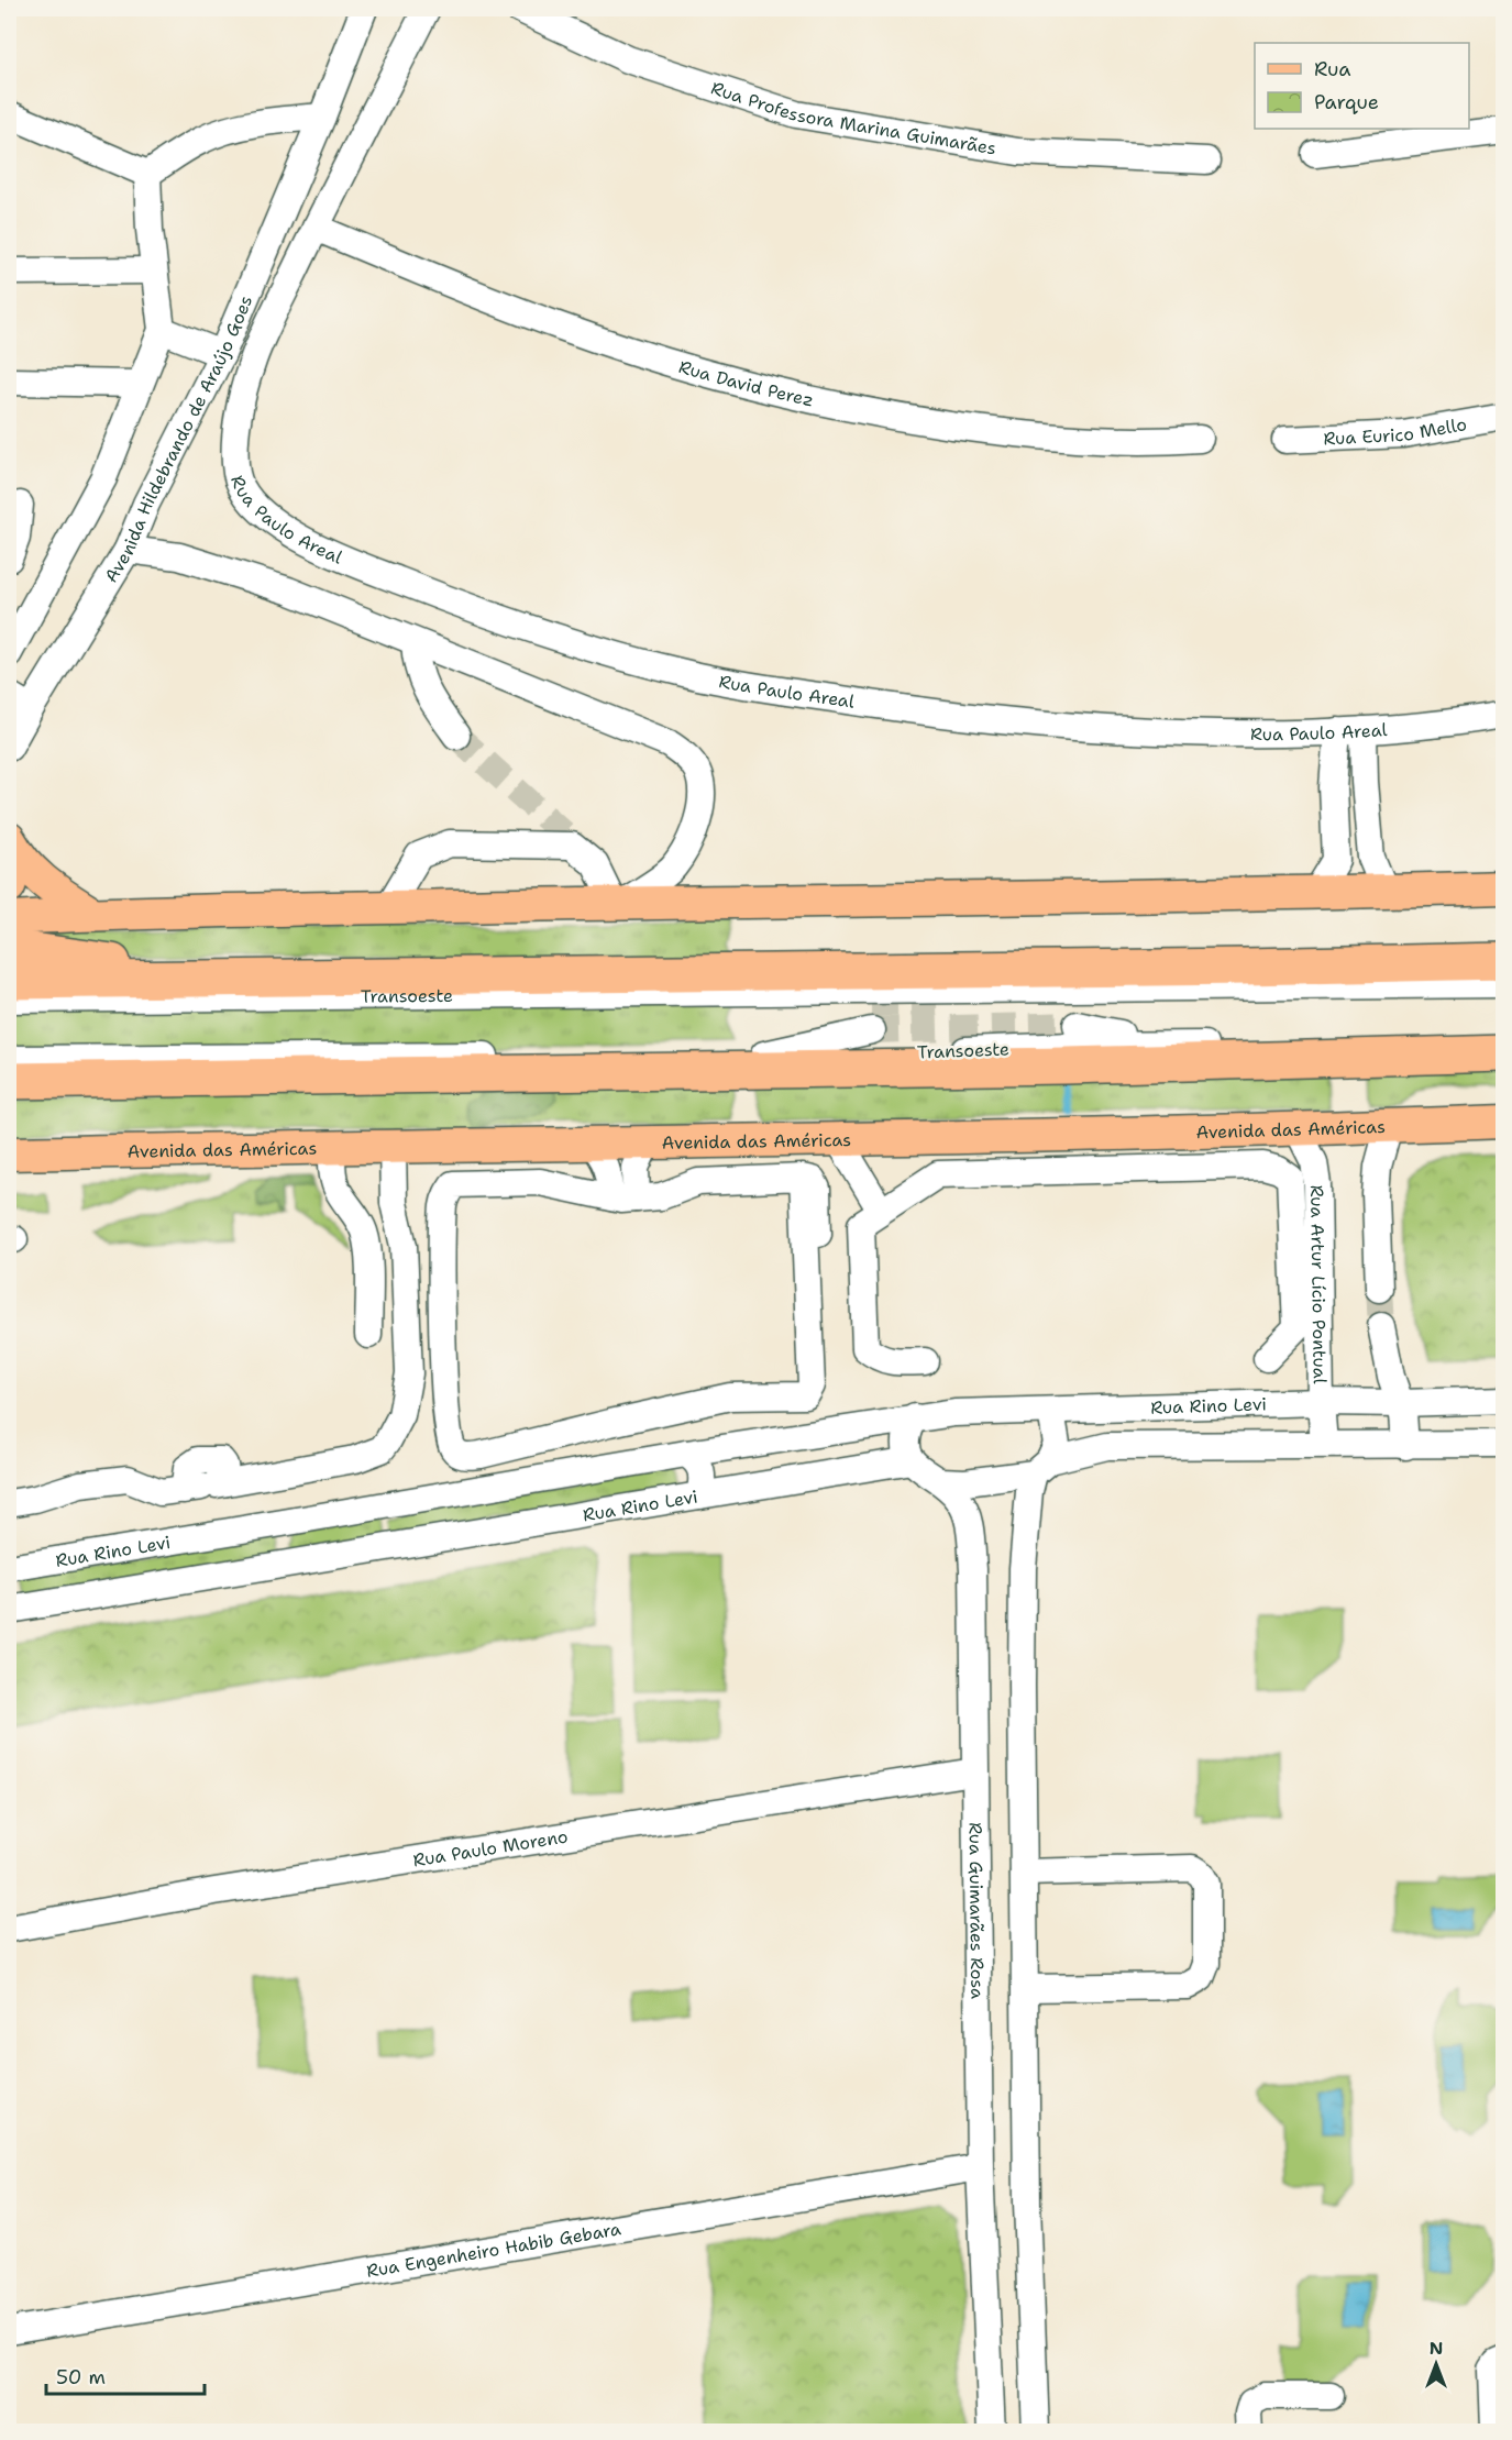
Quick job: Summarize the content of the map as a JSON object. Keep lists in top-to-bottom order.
{
  "streets": {
    "main road": ["Avenida das Américas"],
    "street": [
      "Rua Professora Marina Guimarães",
      "Rua David Perez",
      "Rua Eurico Mello",
      "Avenida Hildebrando de Araújo Goes",
      "Rua Paulo Areal",
      "Transoeste",
      "Rua Artur Lício Pontual",
      "Rua Rino Levi",
      "Rua Paulo Moreno",
      "Rua Guimarães Rosa",
      "Rua Engenheiro Habib Gebara"
    ]
  },
  "crossings": [
    ["Rua David Perez", "Avenida Hildebrando de Araújo Goes"],
    ["Avenida Hildebrando de Araújo Goes", "Rua Paulo Areal"],
    ["Avenida das Américas", "Rua Artur Lício Pontual"],
    ["Rua Artur Lício Pontual", "Rua Rino Levi"],
    ["Rua Paulo Moreno", "Rua Guimarães Rosa"],
    ["Rua Guimarães Rosa", "Rua Engenheiro Habib Gebara"]
  ],
  "legend": ["Rua", "Parque"],
  "scale_bar": "50 m",
  "north": "top"
}
